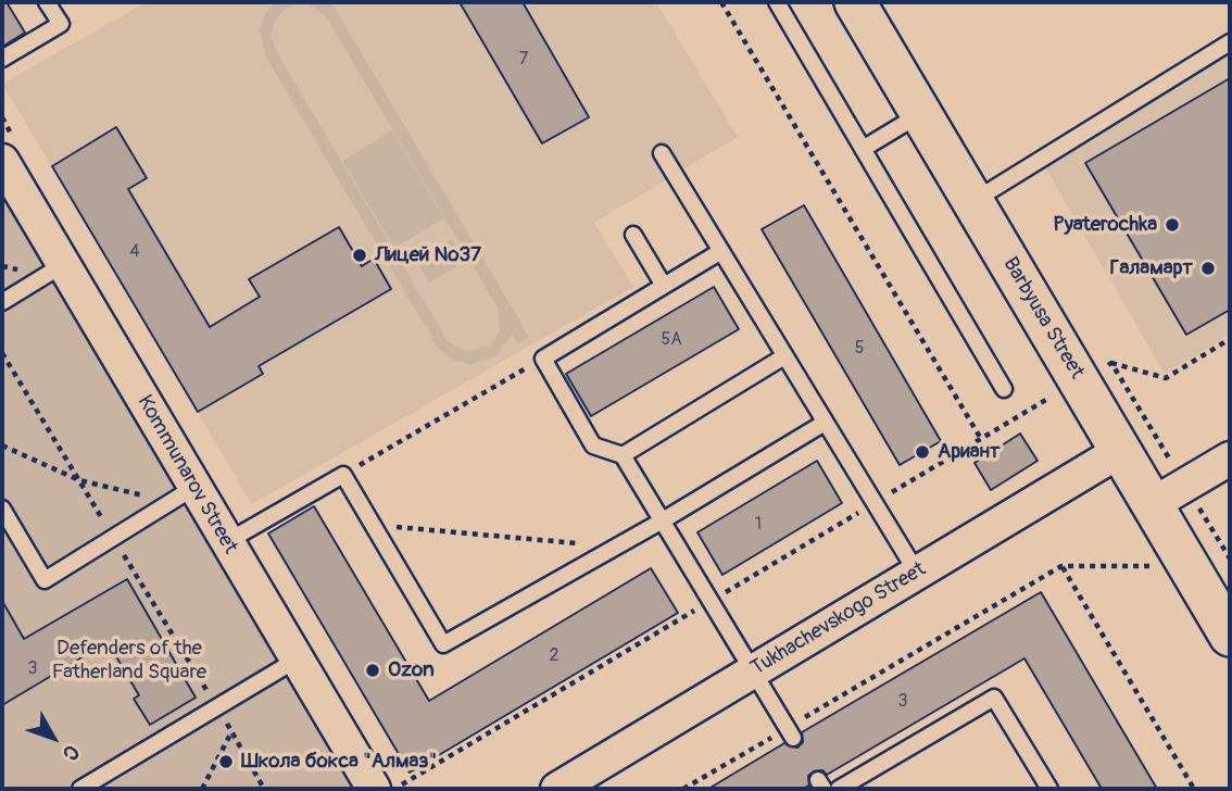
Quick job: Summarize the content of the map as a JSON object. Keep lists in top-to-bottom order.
{
  "streets": {
    "street": ["Barbyusa Street", "Kommunarov Street", "Tukhachevskogo Street"]
  },
  "crossings": [
    ["Barbyusa Street", "Tukhachevskogo Street"]
  ],
  "parks": ["Defenders of the Fatherland Square"],
  "places": [
    "Pyaterochka",
    "Лицей №37",
    "Галамарт",
    "Ариант",
    "Ozon",
    "Школа бокса \"Алмаз\""
  ],
  "house_numbers": [
    "7",
    "4",
    "5А",
    "5",
    "1",
    "2",
    "3",
    "3"
  ],
  "north": "bottom right"
}
